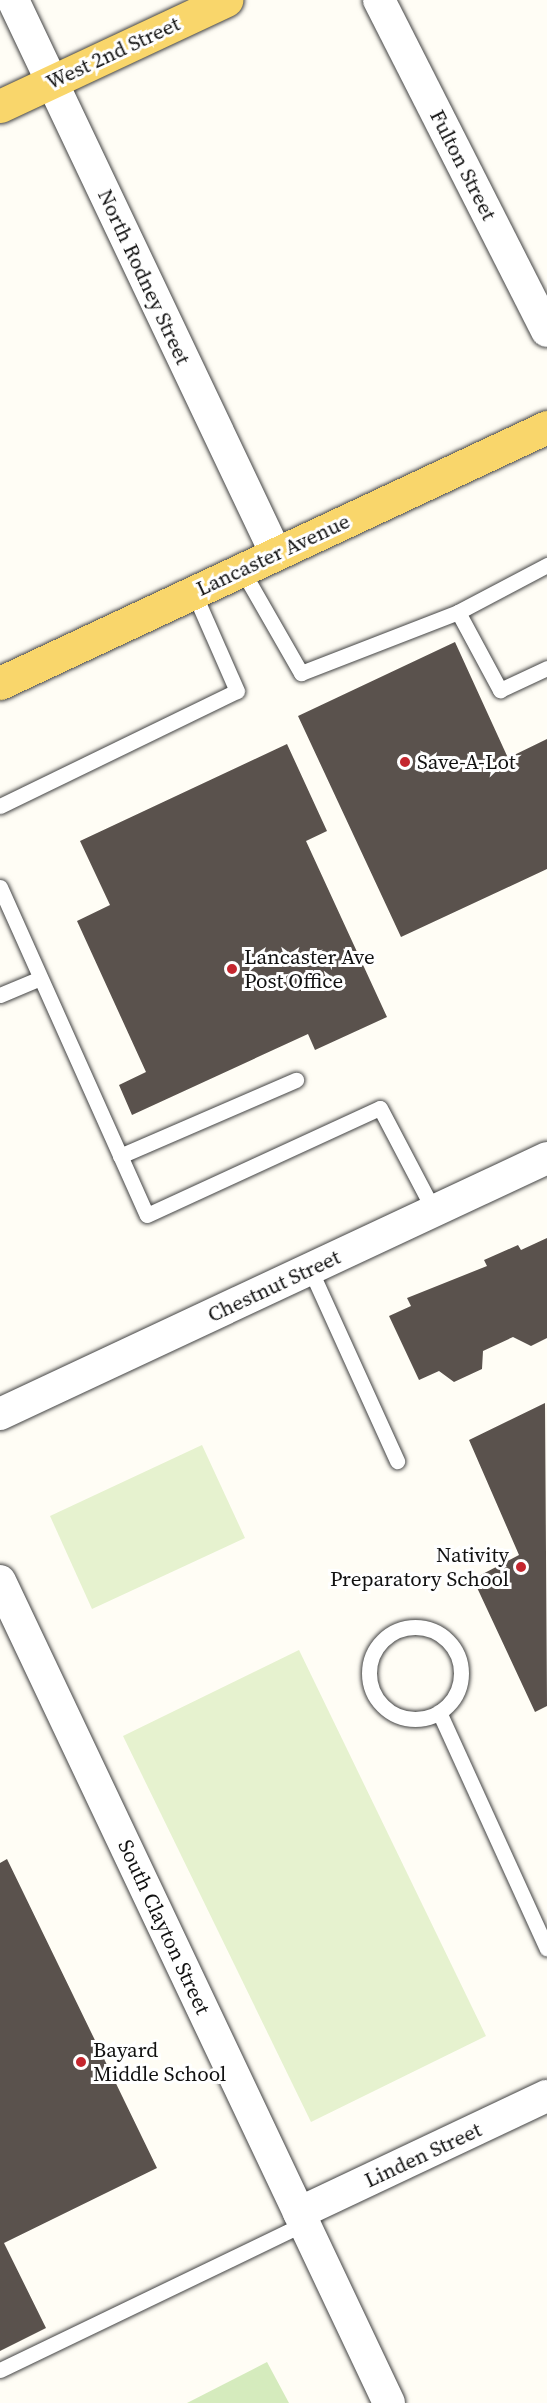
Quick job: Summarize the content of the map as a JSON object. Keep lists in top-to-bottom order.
{
  "streets": {
    "main road": ["West 2nd Street", "Lancaster Avenue"],
    "street": [
      "Fulton Street",
      "North Rodney Street",
      "Chestnut Street",
      "South Clayton Street",
      "Linden Street"
    ]
  },
  "crossings": [
    ["West 2nd Street", "North Rodney Street"],
    ["North Rodney Street", "Lancaster Avenue"],
    ["South Clayton Street", "Linden Street"]
  ],
  "places": [
    "Save-A-Lot",
    "Lancaster Ave Post Office",
    "Nativity Preparatory School",
    "Bayard Middle School"
  ]
}
